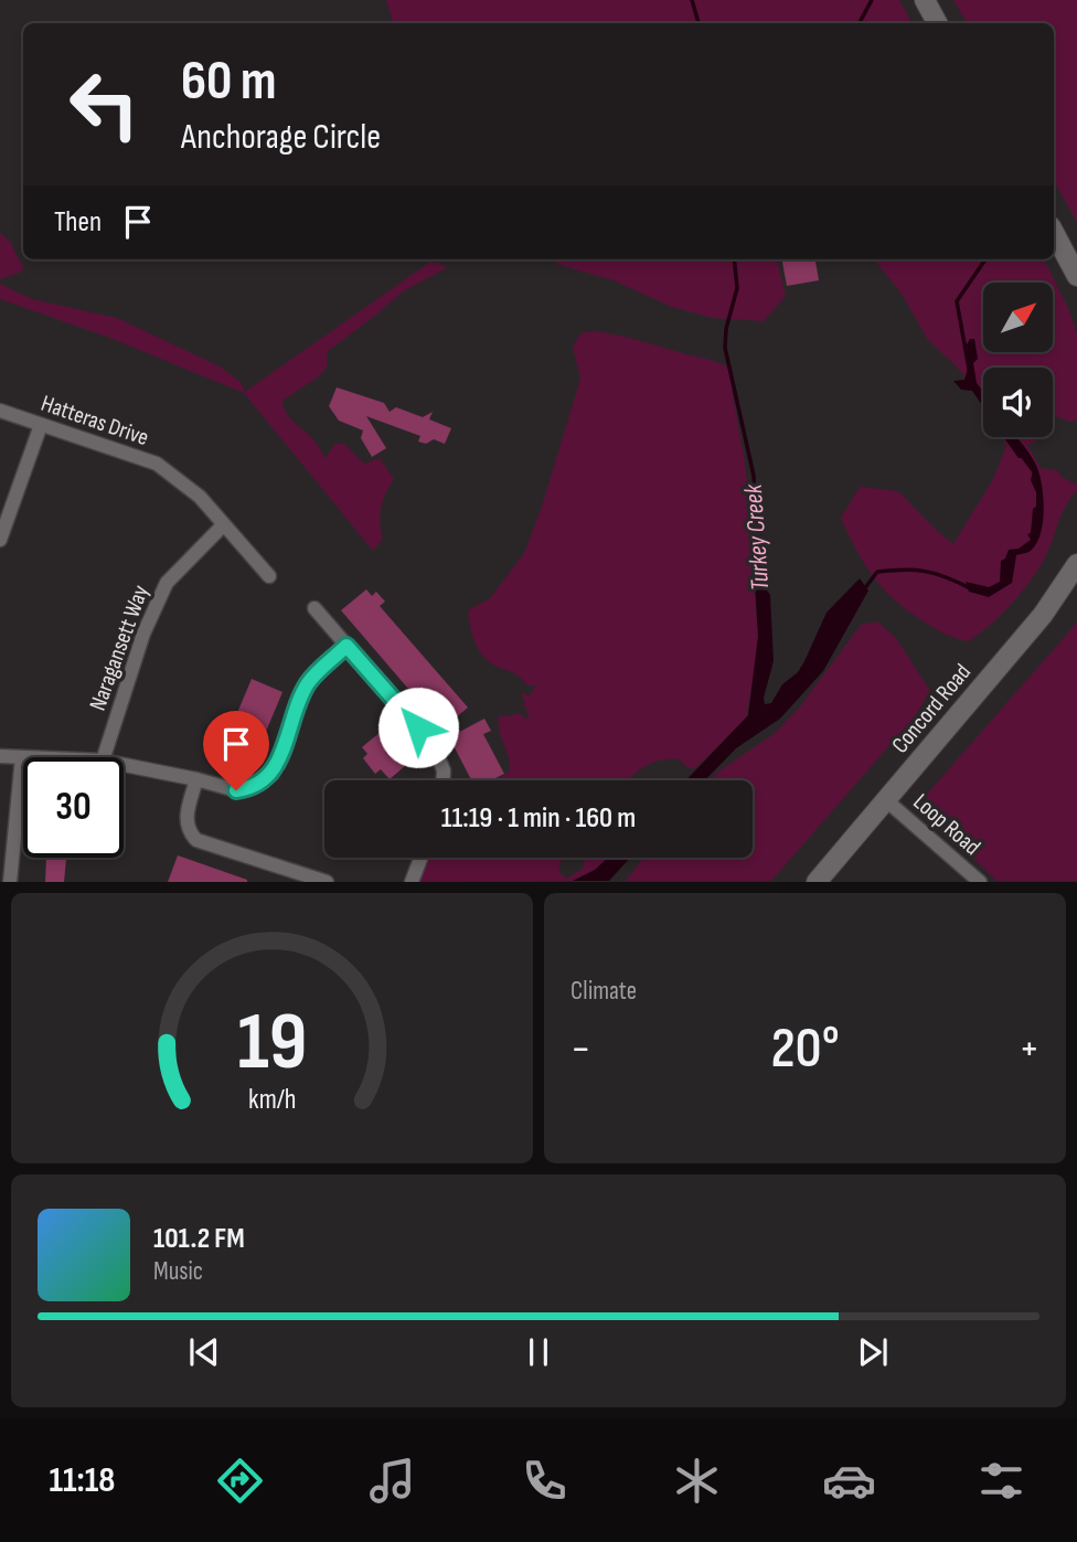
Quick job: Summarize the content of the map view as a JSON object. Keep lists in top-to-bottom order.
{
  "streets": {
    "main road": ["Concord Road"],
    "street": ["Hatteras Drive", "Naragansett Way", "Loop Road"]
  },
  "crossings": [
    ["Hatteras Drive", "Naragansett Way"],
    ["Concord Road", "Loop Road"]
  ],
  "water": ["Turkey Creek"],
  "north": "top right",
  "page": {
    "turn": ["60 m", "Anchorage Circle"],
    "then": "Then",
    "limit": "30",
    "trip": "11:19 · 1 min · 160 m",
    "tile": "Climate",
    "heat": ["−", "20°", "+"],
    "song": ["101.2 FM", "Music"],
    "tabs": "11:18",
    "gauge": ["19", "km/h"]
  }
}
